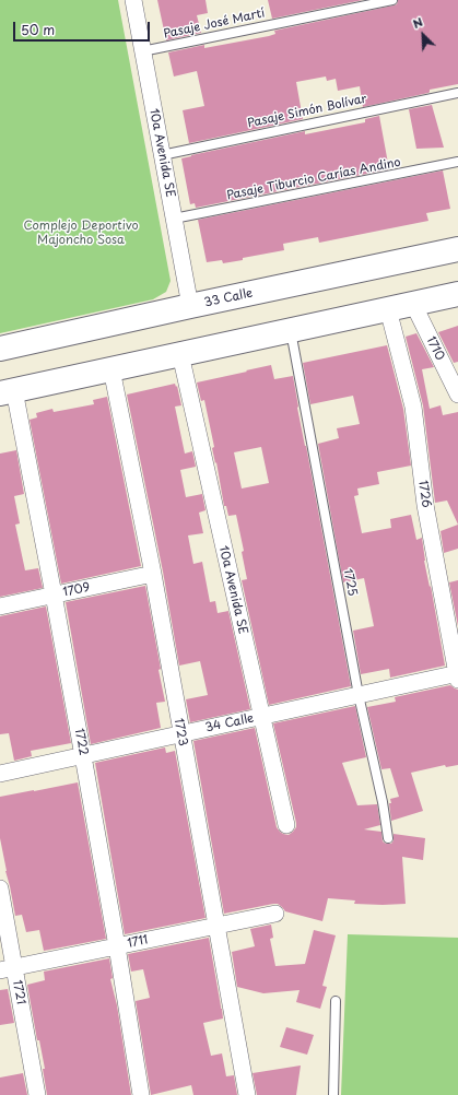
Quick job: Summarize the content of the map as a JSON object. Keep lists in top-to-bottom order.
{
  "streets": {
    "main road": ["33 Calle"],
    "street": [
      "10a Avenida SE",
      "1710",
      "1726",
      "1709",
      "34 Calle",
      "1723",
      "1722",
      "1711",
      "1721"
    ],
    "lane": [
      "Pasaje José Martí",
      "Pasaje Simón Bolívar",
      "Pasaje Tiburcio Carías Andino",
      "1725"
    ]
  },
  "crossings": [
    ["Pasaje José Martí", "10a Avenida SE"],
    ["Pasaje Simón Bolívar", "10a Avenida SE"],
    ["10a Avenida SE", "Pasaje Tiburcio Carías Andino"],
    ["10a Avenida SE", "33 Calle"],
    ["10a Avenida SE", "34 Calle"],
    ["1726", "34 Calle"],
    ["1725", "34 Calle"],
    ["1709", "1723"],
    ["1709", "1722"],
    ["34 Calle", "1723"],
    ["34 Calle", "1722"],
    ["1723", "1711"],
    ["1722", "1711"],
    ["1711", "1721"]
  ],
  "parks": ["Complejo Deportivo Majoncho Sosa"],
  "scale_bar": "50 m",
  "north": "top left"
}
